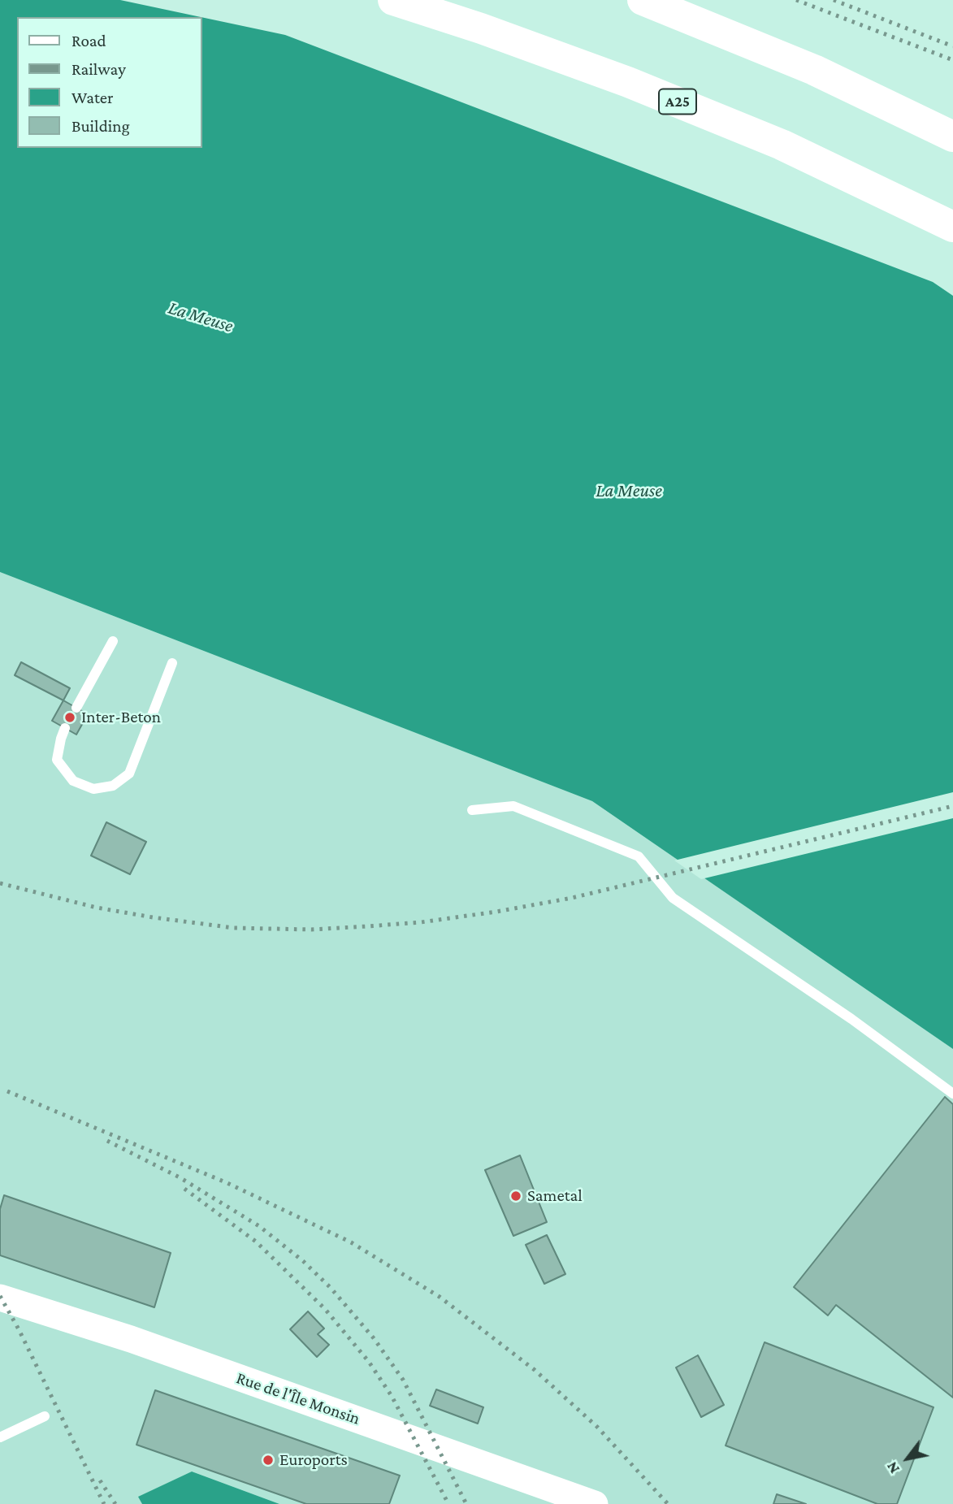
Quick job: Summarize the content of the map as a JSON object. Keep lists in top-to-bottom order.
{
  "streets": {
    "highway": ["A25"],
    "street": ["Rue de l'Île Monsin"]
  },
  "water": ["La Meuse"],
  "places": ["Inter-Beton", "Sametal", "Euroports"],
  "legend": [
    "Road",
    "Railway",
    "Water",
    "Building"
  ],
  "north": "bottom left"
}
